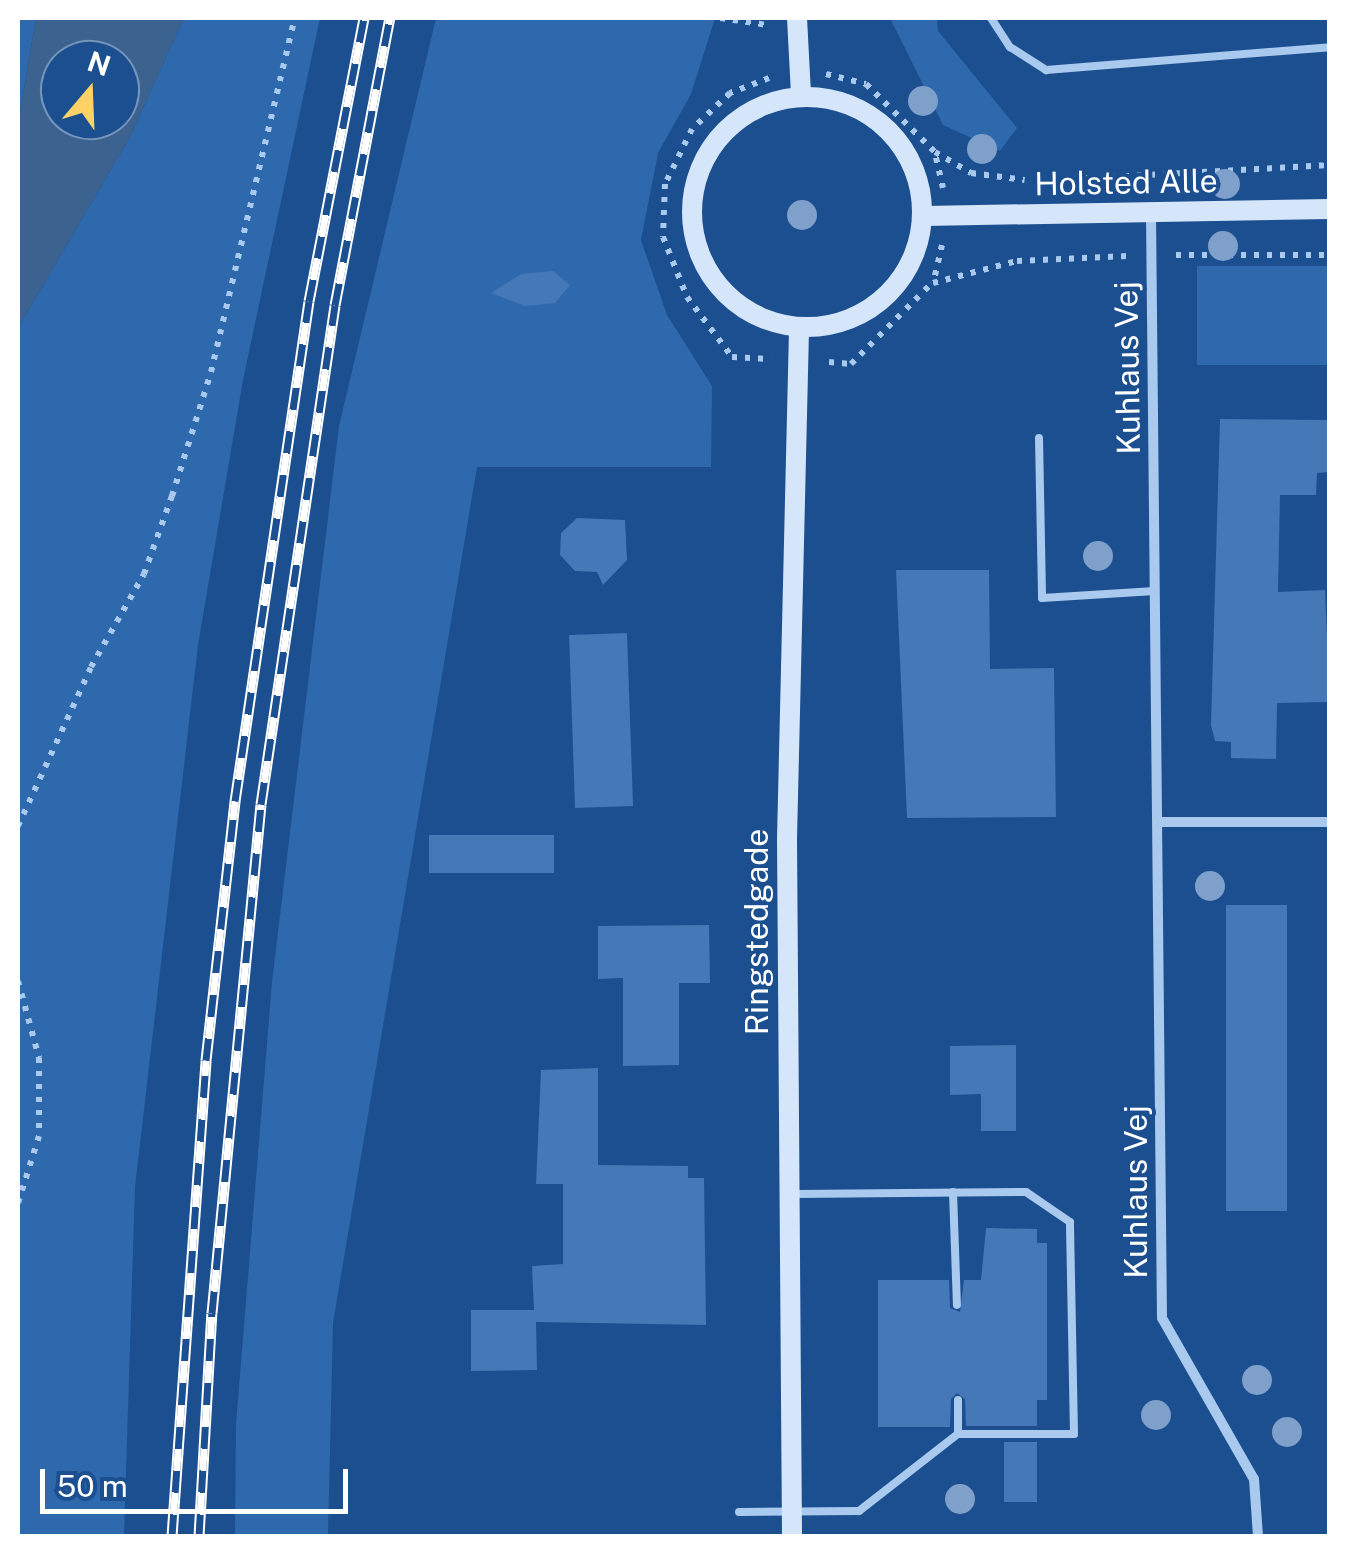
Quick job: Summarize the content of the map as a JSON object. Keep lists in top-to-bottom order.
{
  "streets": {
    "street": ["Holsted Alle", "Kuhlaus Vej", "Ringstedgade"]
  },
  "crossings": [
    ["Holsted Alle", "Kuhlaus Vej"],
    ["Holsted Alle", "Ringstedgade"]
  ],
  "scale_bar": "50 m",
  "north": "top"
}
